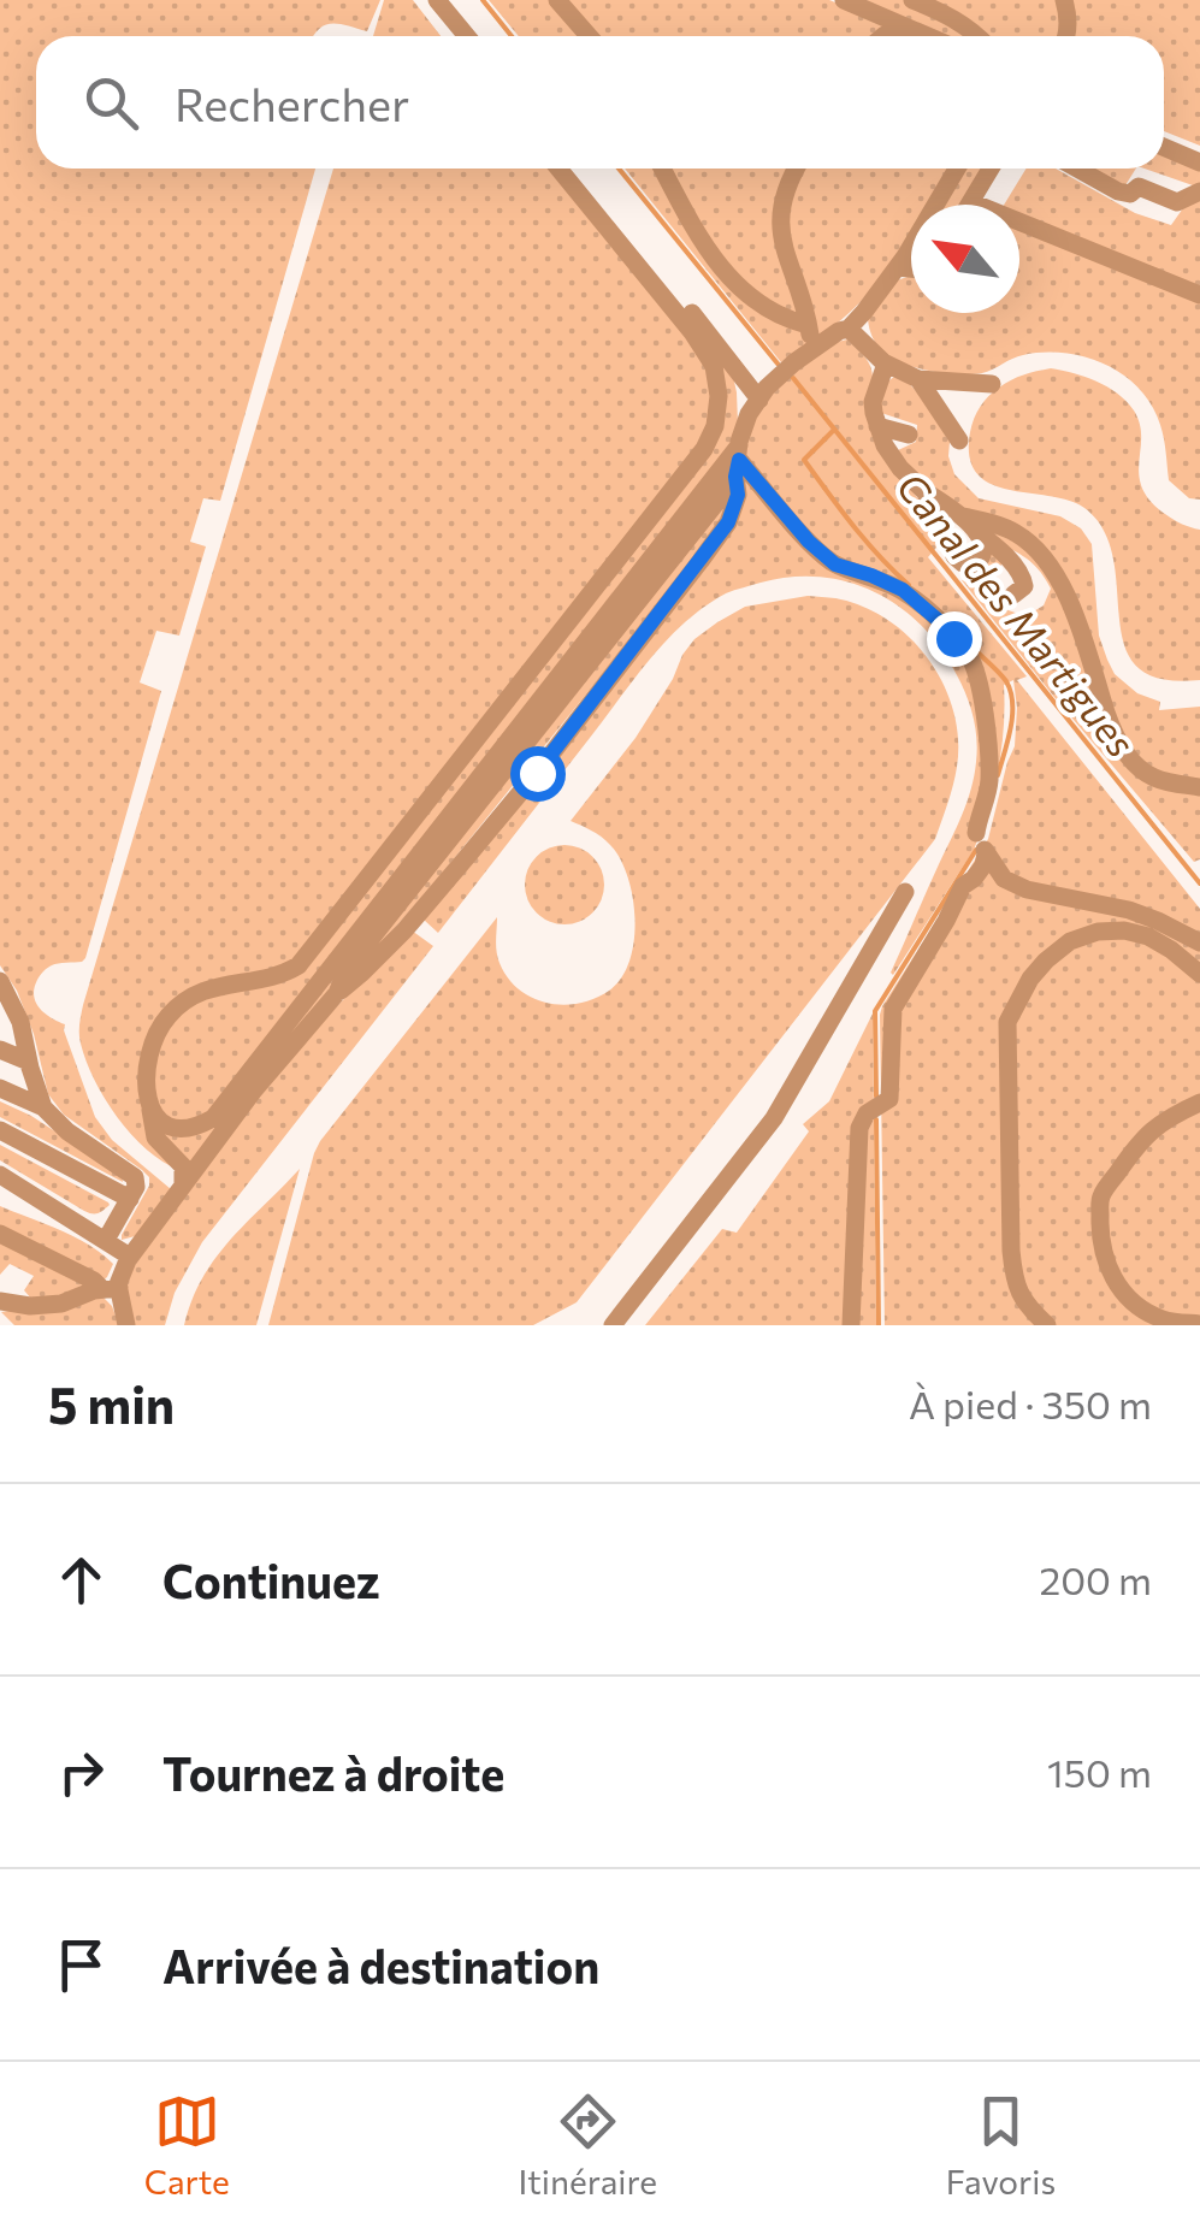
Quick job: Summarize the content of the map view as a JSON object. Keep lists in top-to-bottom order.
{
  "water": ["Canal des Martigues"],
  "north": "top left",
  "page": {
    "search": "Rechercher",
    "heading": ["5 min", "À pied · 350 m"],
    "list": [
      ["Continuez", "200 m"],
      ["Tournez à droite", "150 m"],
      "Arrivée à destination"
    ],
    "nav": ["Carte", "Itinéraire", "Favoris"]
  }
}
